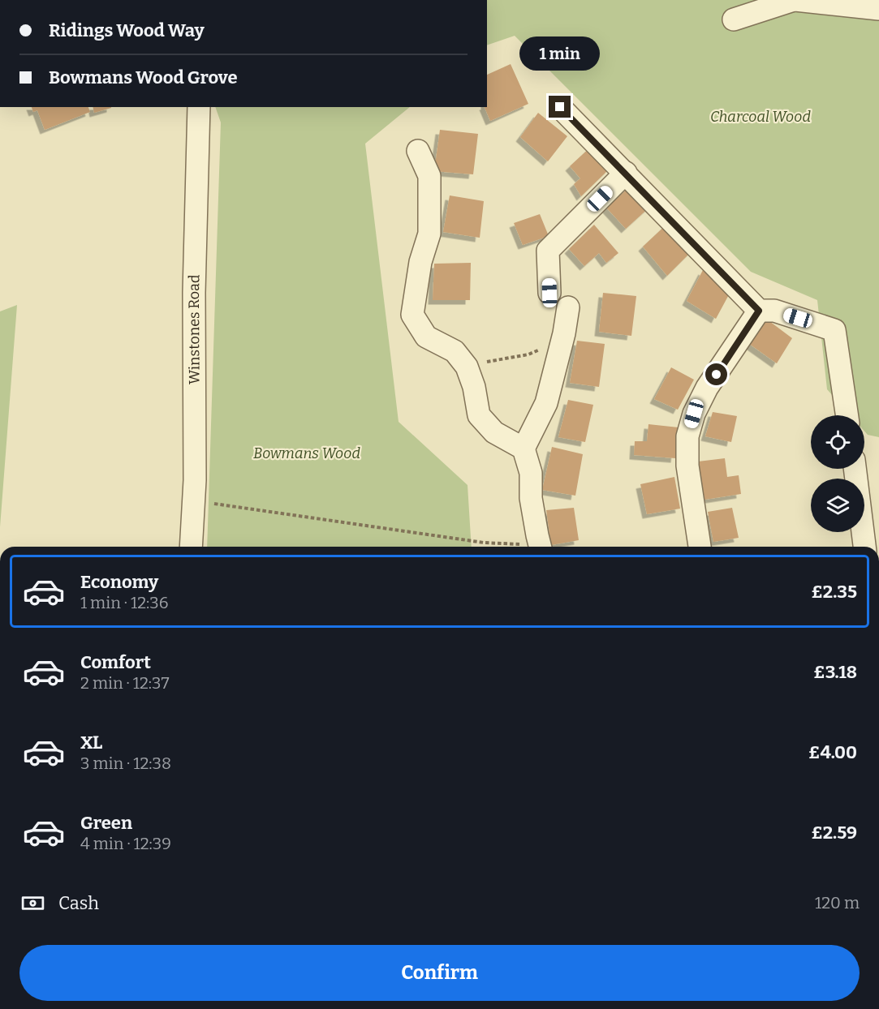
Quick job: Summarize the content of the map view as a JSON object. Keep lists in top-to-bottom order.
{
  "streets": {
    "street": ["Winstones Road"]
  },
  "parks": ["Charcoal Wood", "Bowmans Wood"],
  "page": {
    "banner": ["Ridings Wood Way", "Bowmans Wood Grove"],
    "bubble": "1 min",
    "list": [
      {
        "name": "Economy",
        "note": "1 min · 12:36",
        "value": "£2.35"
      },
      {
        "name": "Comfort",
        "note": "2 min · 12:37",
        "value": "£3.18"
      },
      {
        "name": "XL",
        "note": "3 min · 12:38",
        "value": "£4.00"
      },
      {
        "name": "Green",
        "note": "4 min · 12:39",
        "value": "£2.59"
      }
    ],
    "pay": ["Cash", "120 m"],
    "buttons": "Confirm"
  }
}
